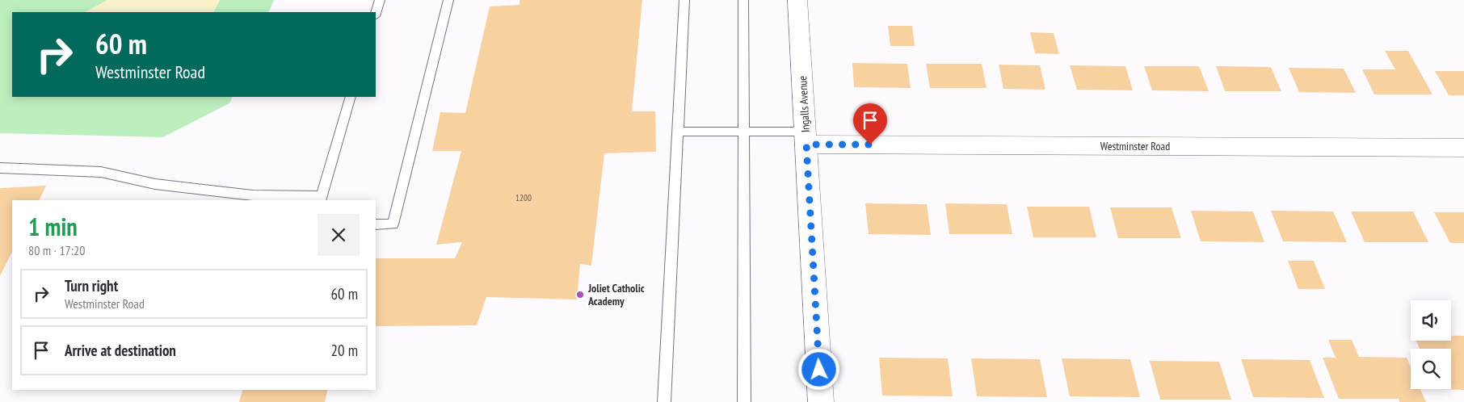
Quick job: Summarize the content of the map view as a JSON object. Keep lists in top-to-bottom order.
{
  "streets": {
    "street": ["Ingalls Avenue", "Westminster Road"]
  },
  "crossings": [
    ["Ingalls Avenue", "Westminster Road"]
  ],
  "places": ["Joliet Catholic Academy"],
  "house_numbers": ["1200"],
  "page": {
    "turn": ["60 m", "Westminster Road"],
    "heading": ["1 min", "80 m · 17:20"],
    "list": [
      {
        "name": "Turn right",
        "note": "Westminster Road",
        "value": "60 m"
      },
      {
        "name": "Arrive at destination",
        "value": "20 m"
      }
    ]
  }
}
